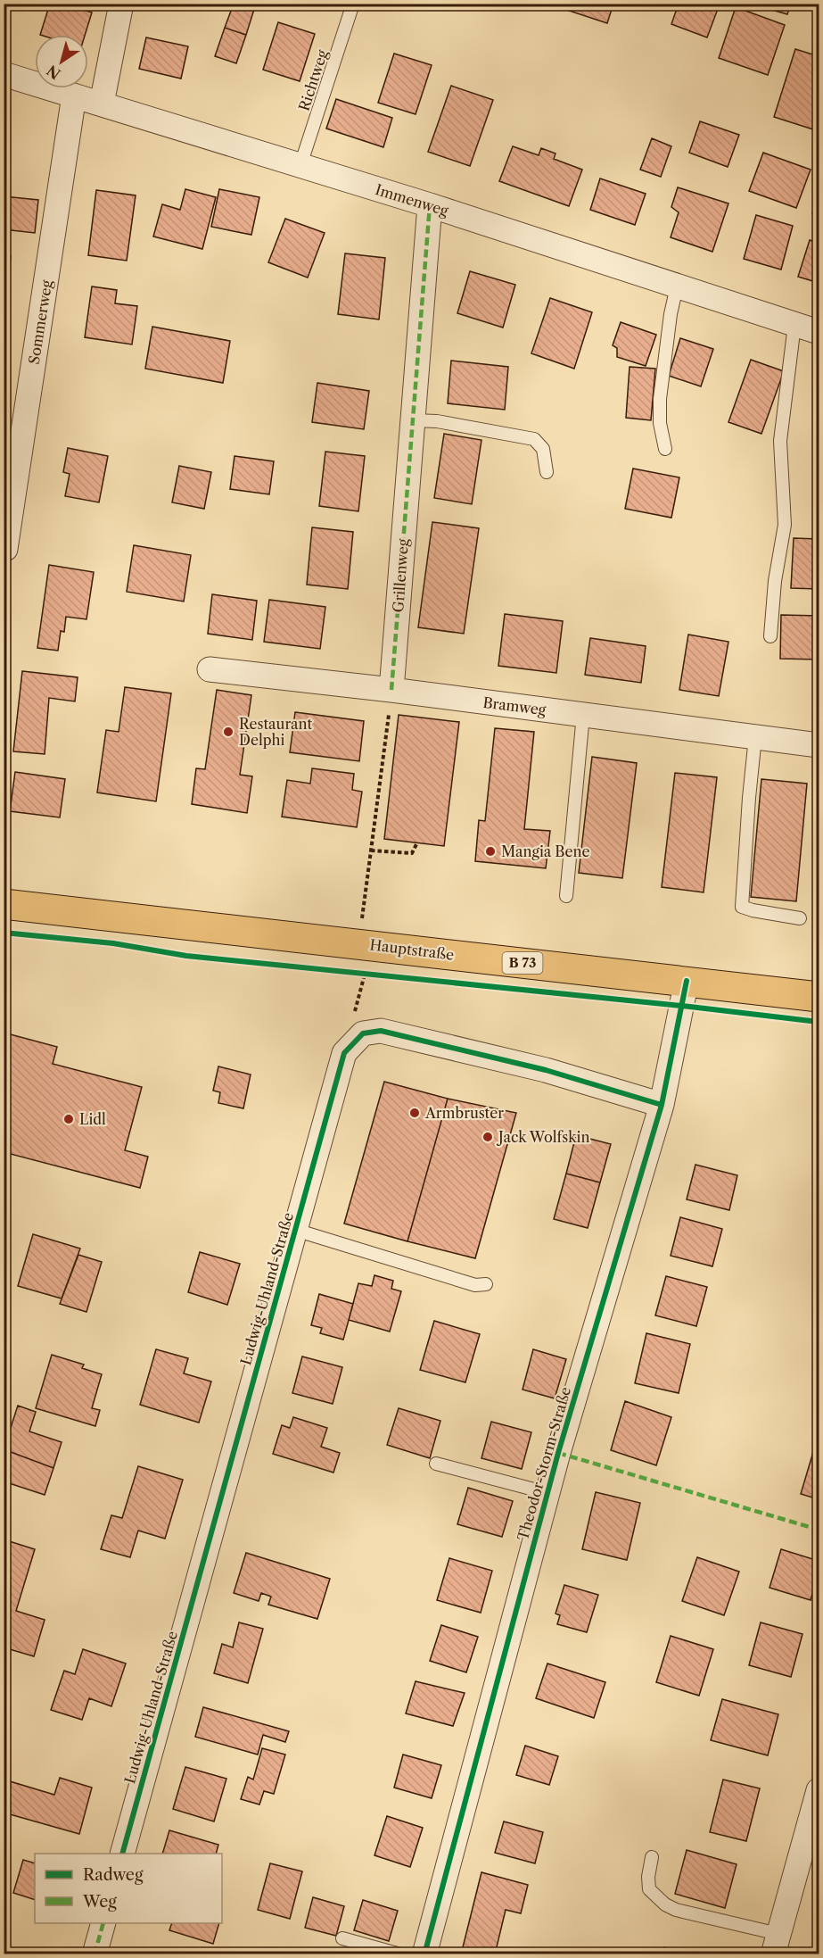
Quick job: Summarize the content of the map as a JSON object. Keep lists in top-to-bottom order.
{
  "streets": {
    "main road": ["Hauptstraße", "B 73"],
    "street": [
      "Immenweg",
      "Sommerweg",
      "Grillenweg",
      "Bramweg",
      "Ludwig-Uhland-Straße",
      "Theodor-Storm-Straße"
    ],
    "lane": ["Richtweg"]
  },
  "crossings": [
    ["Richtweg", "Immenweg"],
    ["Immenweg", "Sommerweg"],
    ["Immenweg", "Grillenweg"],
    ["Grillenweg", "Bramweg"],
    ["Hauptstraße", "Theodor-Storm-Straße"],
    ["Ludwig-Uhland-Straße", "Theodor-Storm-Straße"]
  ],
  "places": [
    "Restaurant Delphi",
    "Mangia Bene",
    "Armbruster",
    "Lidl",
    "Jack Wolfskin"
  ],
  "legend": ["Radweg", "Weg"],
  "north": "bottom left"
}
